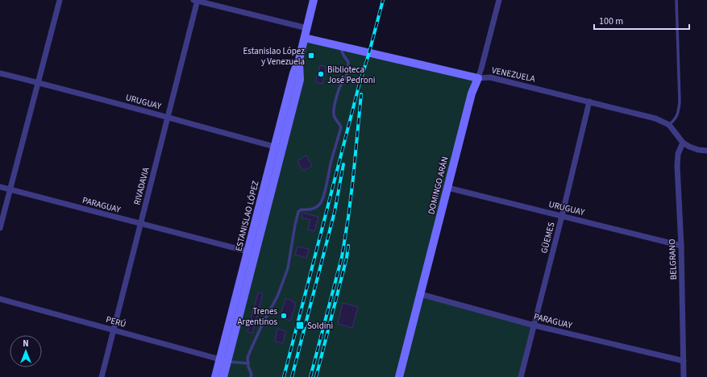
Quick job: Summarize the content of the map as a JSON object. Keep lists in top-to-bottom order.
{
  "streets": {
    "street": [
      "VENEZUELA",
      "URUGUAY",
      "DOMINGO ARÁN",
      "RIVADAVIA",
      "PARAGUAY",
      "ESTANISLAO LÓPEZ",
      "GÜEMES",
      "BELGRANO",
      "PERÚ"
    ]
  },
  "crossings": [
    ["VENEZUELA", "DOMINGO ARÁN"],
    ["VENEZUELA", "ESTANISLAO LÓPEZ"],
    ["VENEZUELA", "GÜEMES"],
    ["VENEZUELA", "BELGRANO"],
    ["URUGUAY", "DOMINGO ARÁN"],
    ["URUGUAY", "RIVADAVIA"],
    ["URUGUAY", "ESTANISLAO LÓPEZ"],
    ["URUGUAY", "GÜEMES"],
    ["URUGUAY", "BELGRANO"],
    ["DOMINGO ARÁN", "PARAGUAY"],
    ["RIVADAVIA", "PARAGUAY"],
    ["RIVADAVIA", "PERÚ"],
    ["PARAGUAY", "ESTANISLAO LÓPEZ"],
    ["PARAGUAY", "GÜEMES"],
    ["PARAGUAY", "BELGRANO"],
    ["ESTANISLAO LÓPEZ", "PERÚ"]
  ],
  "places": {
    "transit": ["Estanislao López y Venezuela", "Soldini"],
    "other": ["Biblioteca José Pedroni", "Trenes Argentinos"]
  },
  "scale_bar": "100 m",
  "north": "top"
}
